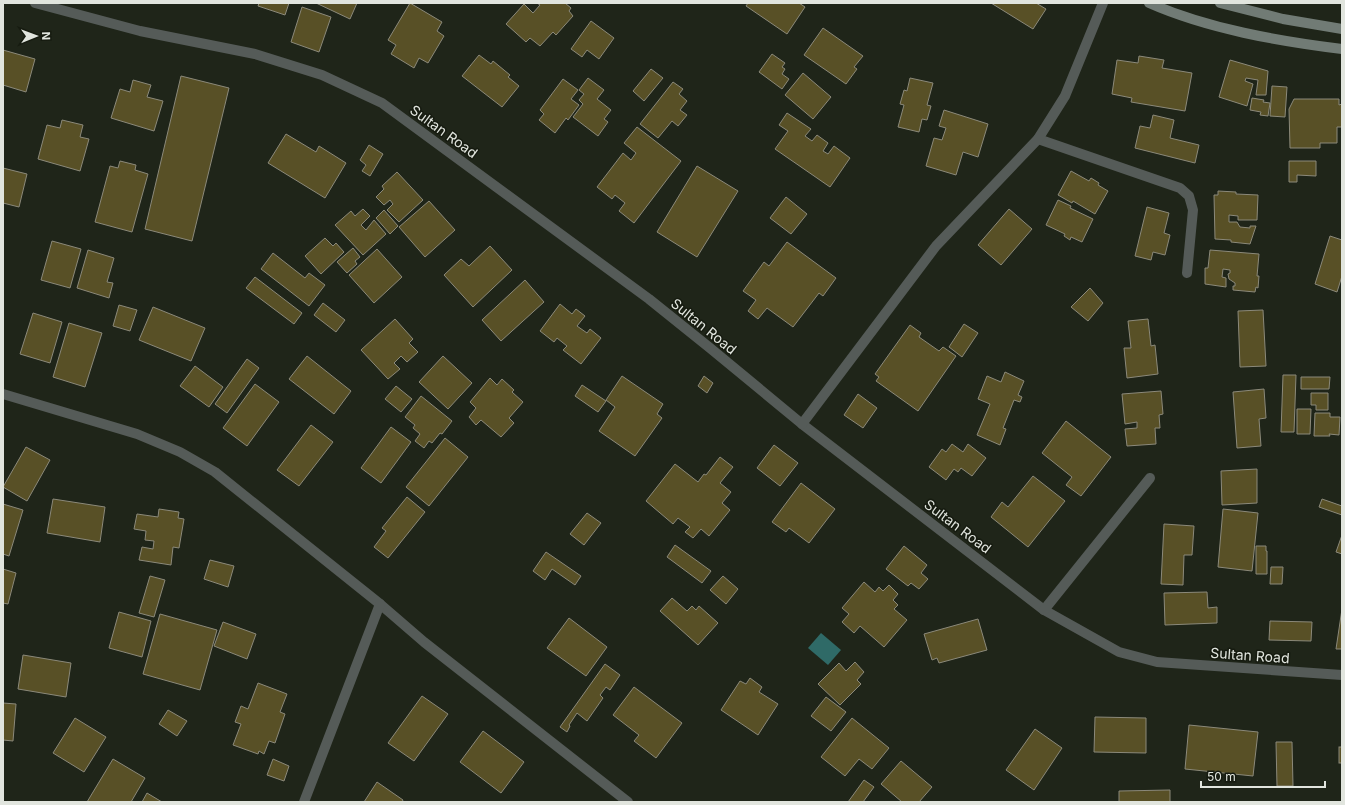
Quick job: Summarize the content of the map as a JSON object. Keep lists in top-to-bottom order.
{
  "streets": {
    "street": ["Sultan Road"]
  },
  "scale_bar": "50 m",
  "north": "right"
}
